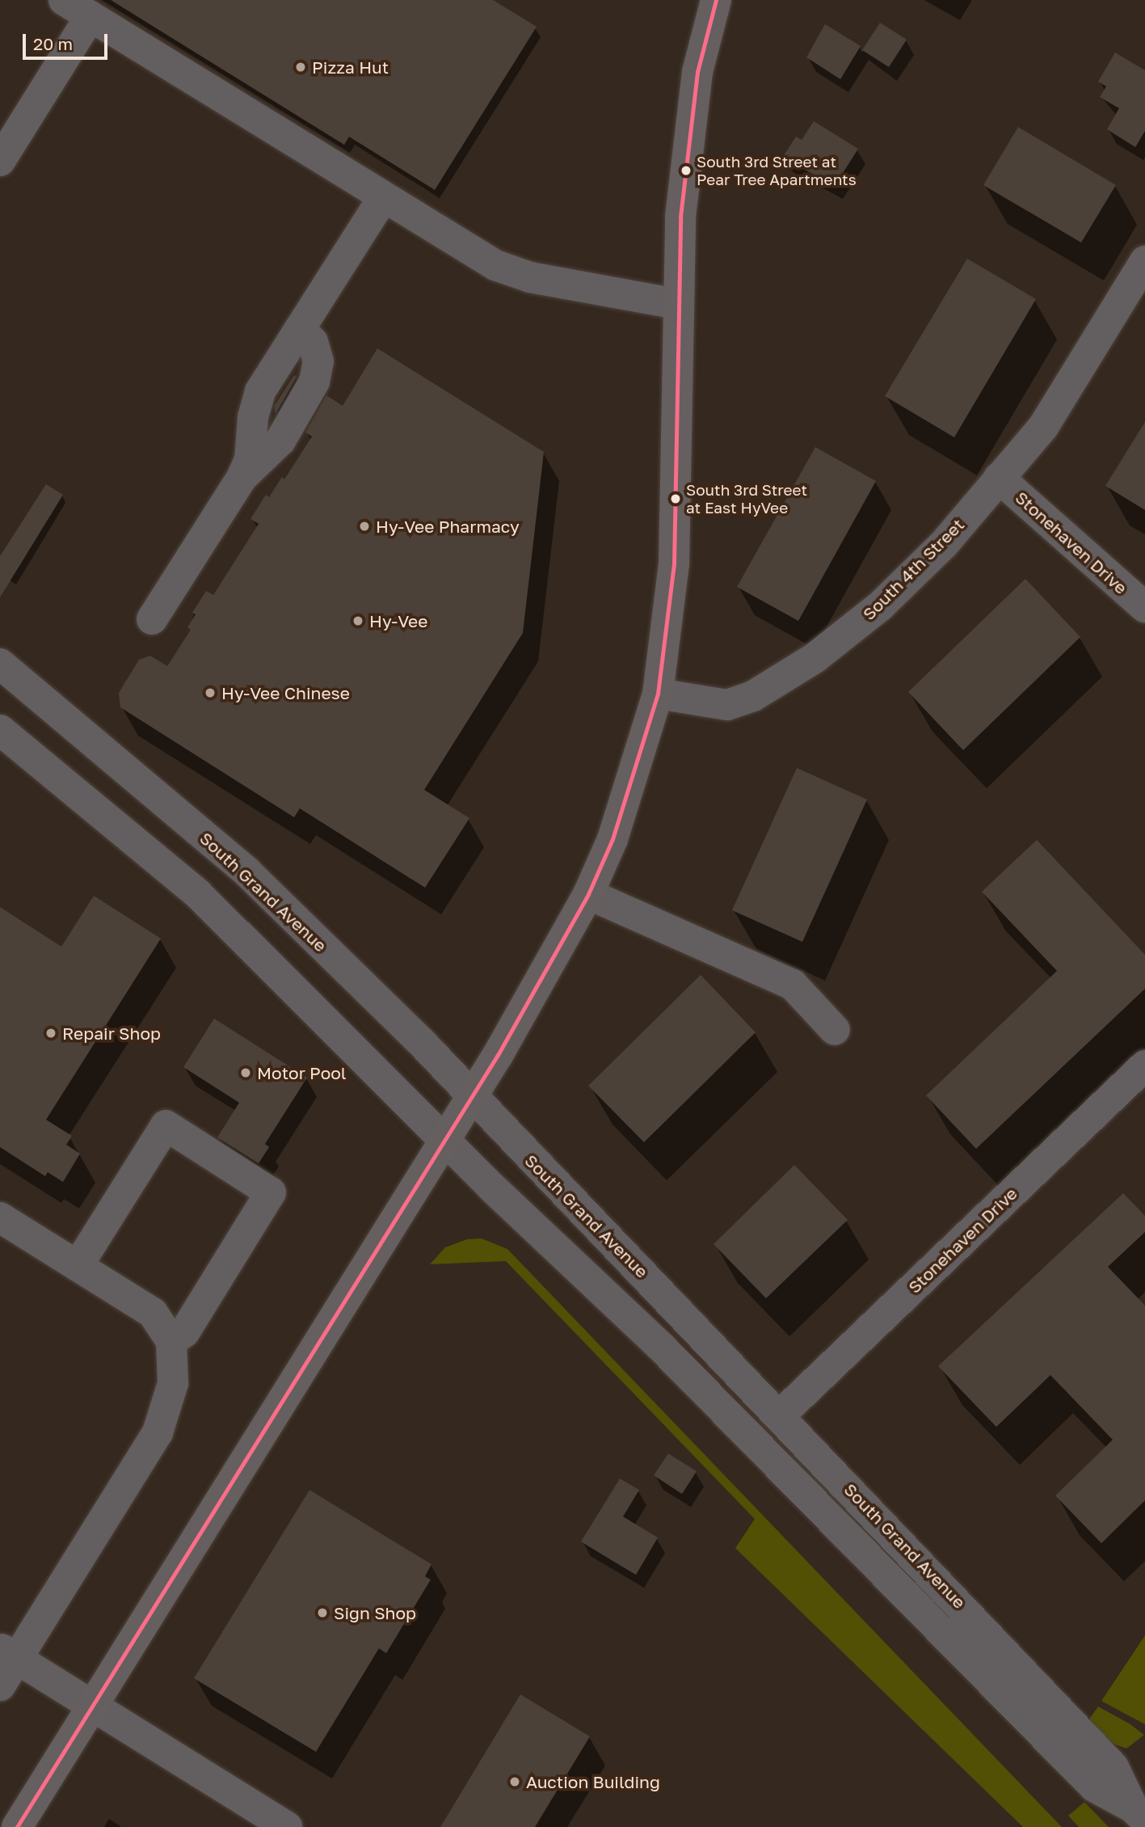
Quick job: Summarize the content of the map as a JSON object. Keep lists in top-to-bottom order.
{
  "streets": {
    "street": ["Stonehaven Drive", "South 4th Street", "South Grand Avenue"]
  },
  "crossings": [
    ["Stonehaven Drive", "South 4th Street"],
    ["Stonehaven Drive", "South Grand Avenue"]
  ],
  "places": [
    "Pizza Hut",
    "South 3rd Street at Pear Tree Apartments",
    "South 3rd Street at East HyVee",
    "Hy-Vee Pharmacy",
    "Hy-Vee",
    "Hy-Vee Chinese",
    "Repair Shop",
    "Motor Pool",
    "Sign Shop",
    "Auction Building"
  ],
  "scale_bar": "20 m"
}
